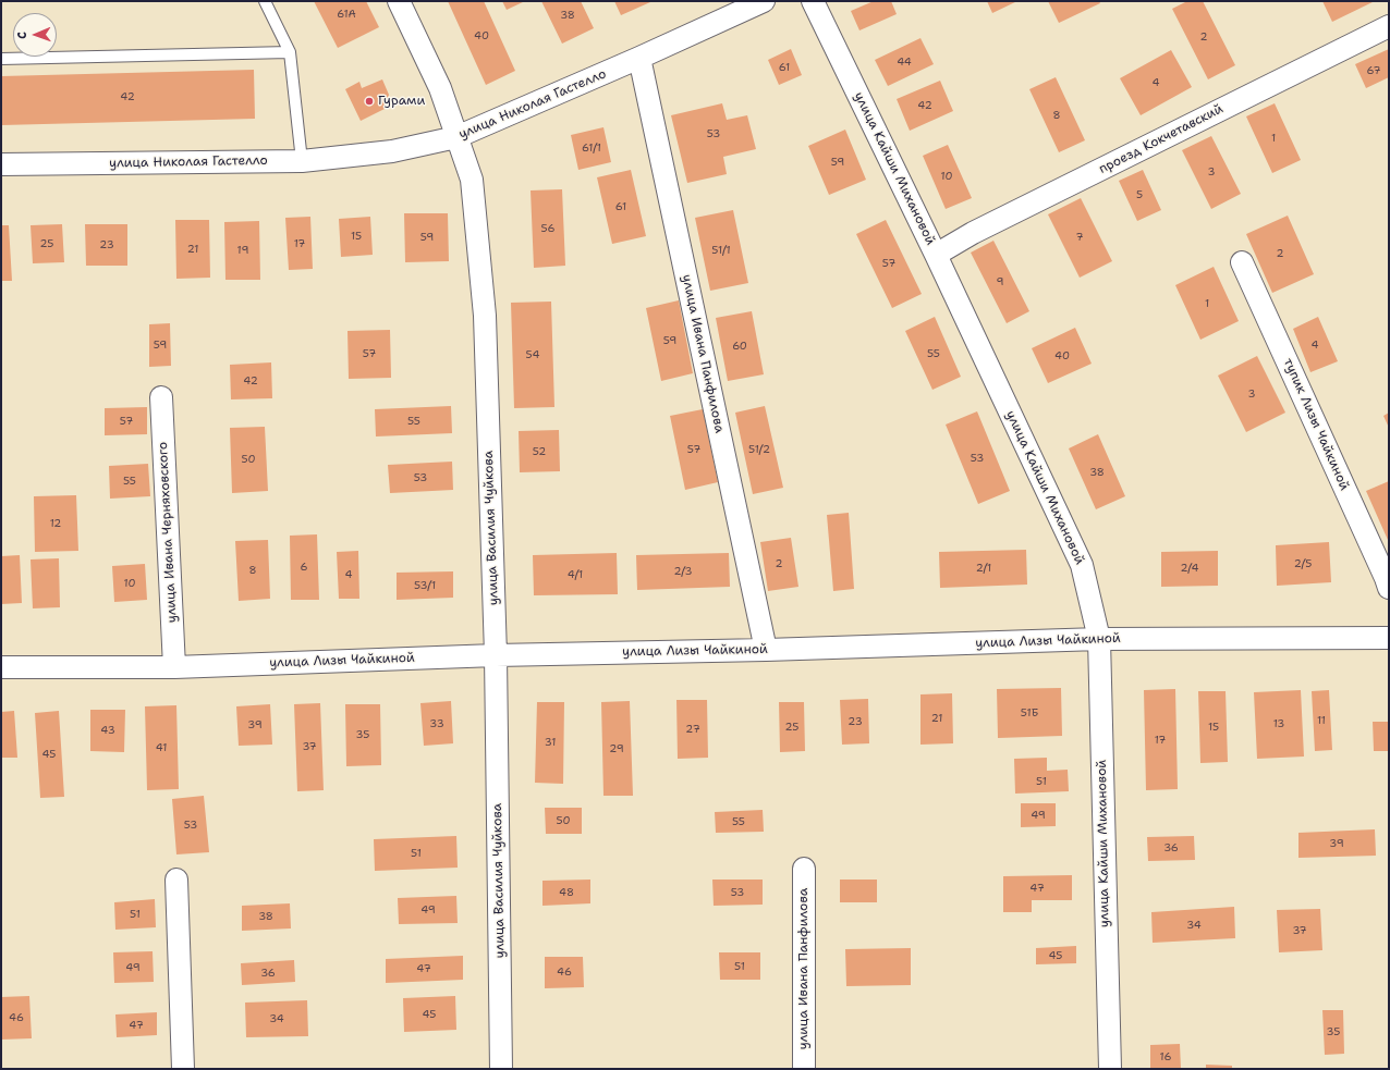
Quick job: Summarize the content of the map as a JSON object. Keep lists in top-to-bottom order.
{
  "streets": {
    "street": [
      "улица Николая Гастелло",
      "проезд Кокчетавский",
      "улица Кайши Михановой",
      "улица Ивана Панфилова",
      "тупик Лизы Чайкиной",
      "улица Василия Чуйкова",
      "улица Ивана Черняховского",
      "улица Лизы Чайкиной"
    ]
  },
  "crossings": [
    ["улица Николая Гастелло", "улица Ивана Панфилова"],
    ["улица Николая Гастелло", "улица Василия Чуйкова"],
    ["проезд Кокчетавский", "улица Кайши Михановой"],
    ["улица Кайши Михановой", "улица Лизы Чайкиной"],
    ["улица Ивана Панфилова", "улица Лизы Чайкиной"],
    ["улица Василия Чуйкова", "улица Лизы Чайкиной"],
    ["улица Ивана Черняховского", "улица Лизы Чайкиной"]
  ],
  "places": ["Гурами"],
  "house_numbers": [
    "61А",
    "38",
    "40",
    "2",
    "44",
    "61",
    "67",
    "4",
    "42",
    "42",
    "8",
    "53",
    "1",
    "61/1",
    "59",
    "3",
    "10",
    "5",
    "61",
    "56",
    "15",
    "59",
    "7",
    "25",
    "17",
    "23",
    "21",
    "19",
    "51/1",
    "2",
    "57",
    "9",
    "1",
    "59",
    "59",
    "4",
    "60",
    "57",
    "55",
    "54",
    "40",
    "42",
    "3",
    "57",
    "55",
    "57",
    "51/2",
    "52",
    "53",
    "50",
    "38",
    "53",
    "55",
    "12",
    "2",
    "2/5",
    "6",
    "2/1",
    "2/4",
    "8",
    "2/3",
    "4",
    "4/1",
    "10",
    "53/1",
    "51Б",
    "21",
    "11",
    "23",
    "33",
    "13",
    "39",
    "25",
    "15",
    "27",
    "43",
    "35",
    "17",
    "31",
    "37",
    "41",
    "29",
    "45",
    "51",
    "49",
    "50",
    "55",
    "53",
    "39",
    "36",
    "51",
    "47",
    "48",
    "53",
    "49",
    "51",
    "38",
    "34",
    "37",
    "45",
    "51",
    "49",
    "47",
    "46",
    "36",
    "45",
    "46",
    "34",
    "47",
    "35",
    "16"
  ],
  "north": "left"
}
